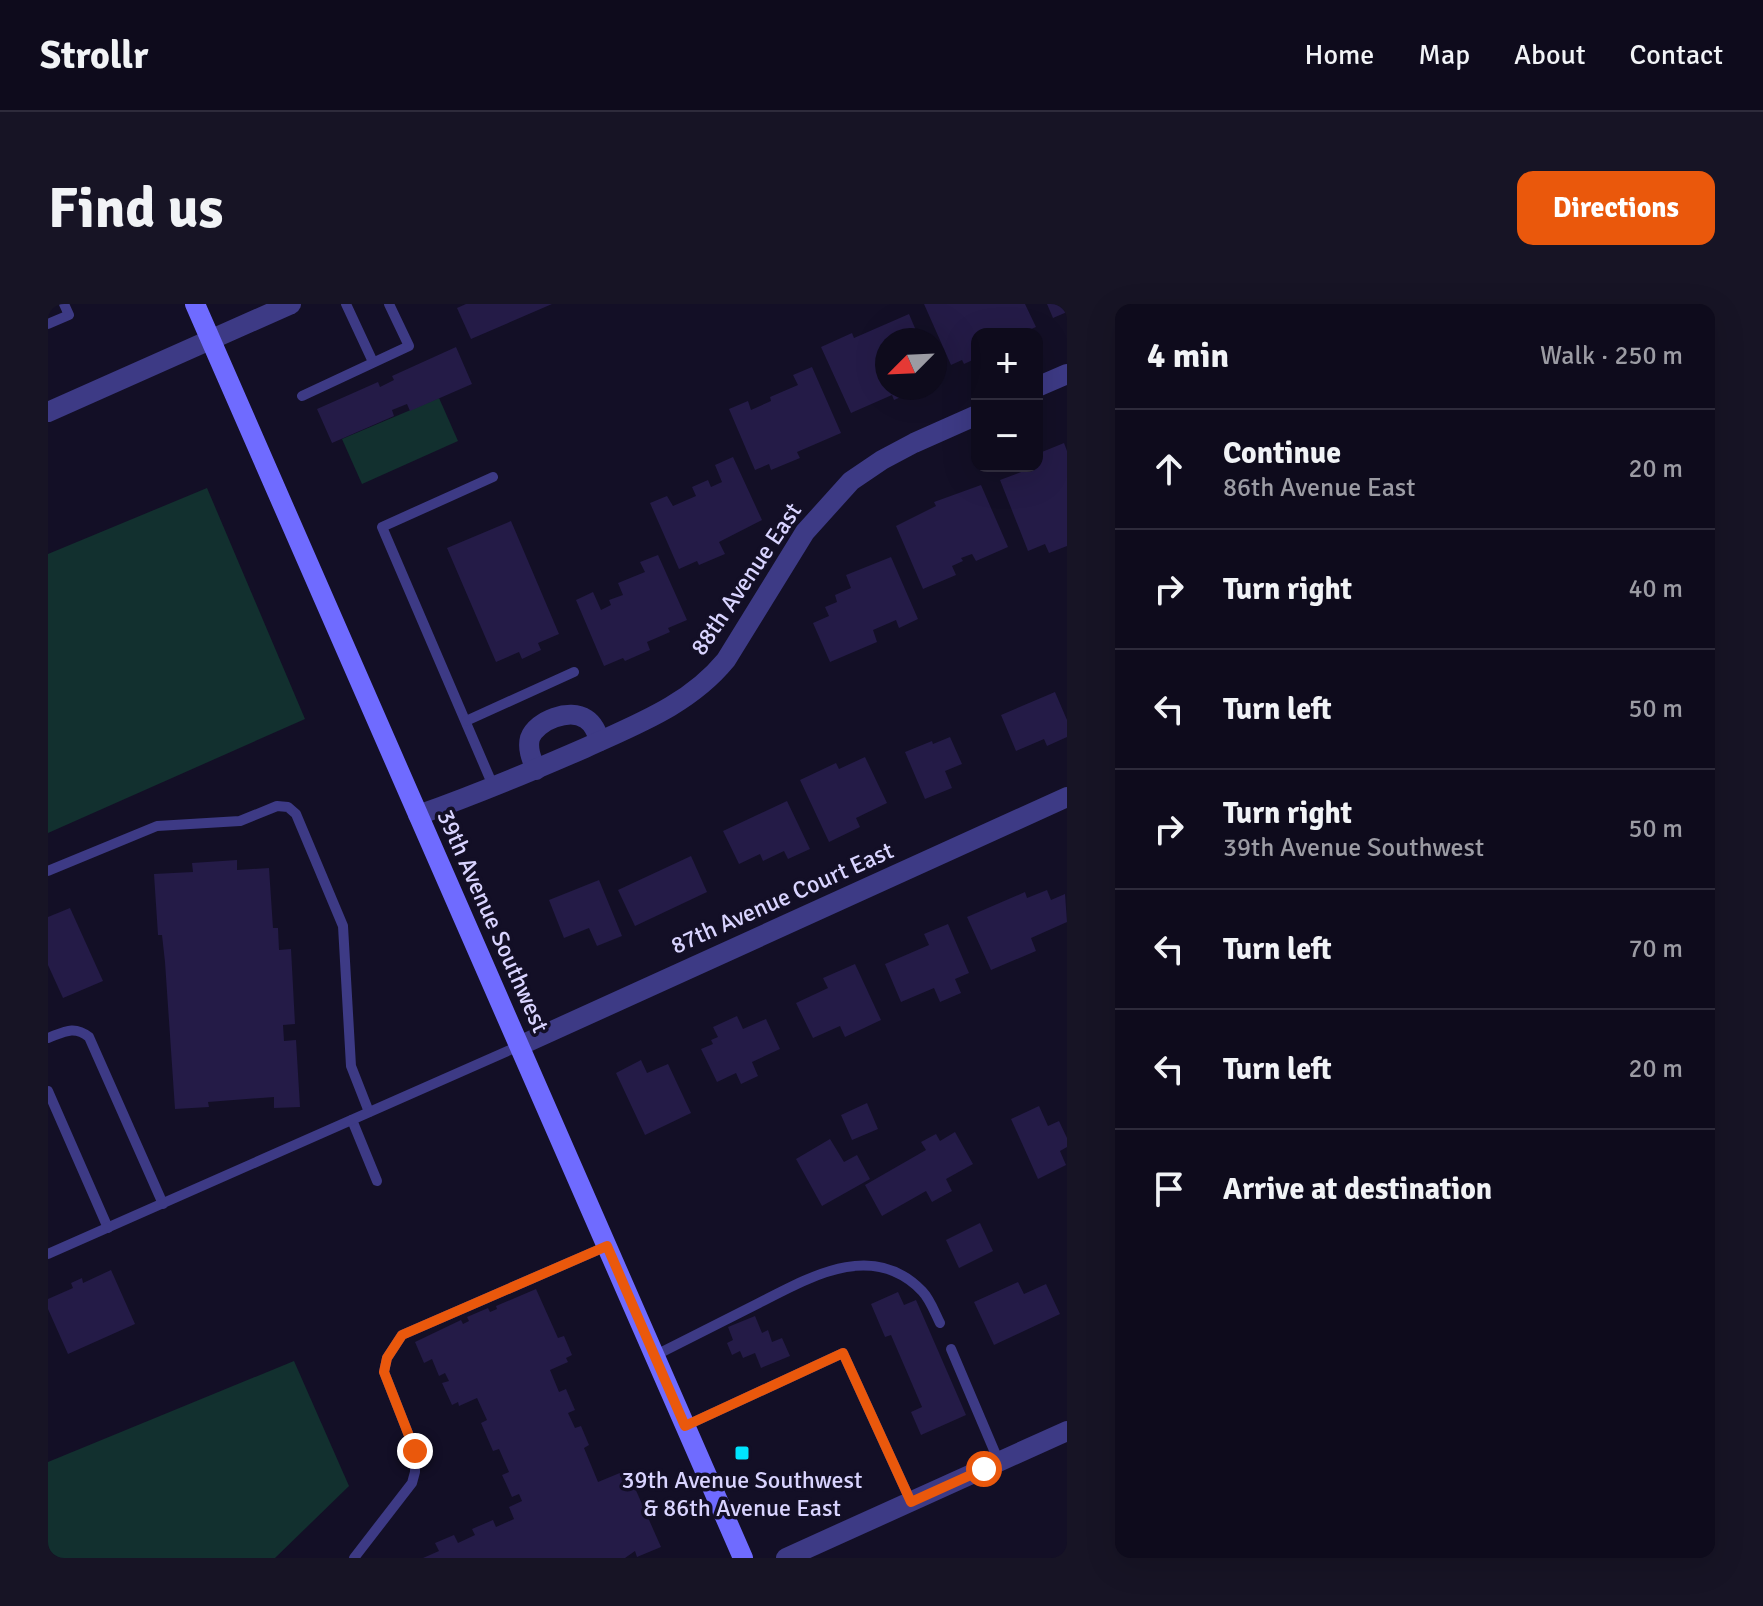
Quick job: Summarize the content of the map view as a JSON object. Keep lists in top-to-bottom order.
{
  "streets": {
    "main road": ["39th Avenue Southwest"],
    "street": ["88th Avenue East", "87th Avenue Court East"]
  },
  "crossings": [
    ["88th Avenue East", "39th Avenue Southwest"],
    ["87th Avenue Court East", "39th Avenue Southwest"]
  ],
  "places": {
    "transit": ["39th Avenue Southwest & 86th Avenue East"]
  },
  "north": "bottom left",
  "page": {
    "header": "Strollr",
    "nav": [
      "Home",
      "Map",
      "About",
      "Contact"
    ],
    "buttons": "Directions",
    "title": "Find us",
    "heading": ["4 min", "Walk · 250 m"],
    "map_buttons": ["+", "−"],
    "list": [
      ["Continue", "86th Avenue East", "20 m"],
      ["Turn right", "40 m"],
      ["Turn left", "50 m"],
      ["Turn right", "39th Avenue Southwest", "50 m"],
      ["Turn left", "70 m"],
      ["Turn left", "20 m"],
      "Arrive at destination"
    ]
  }
}
